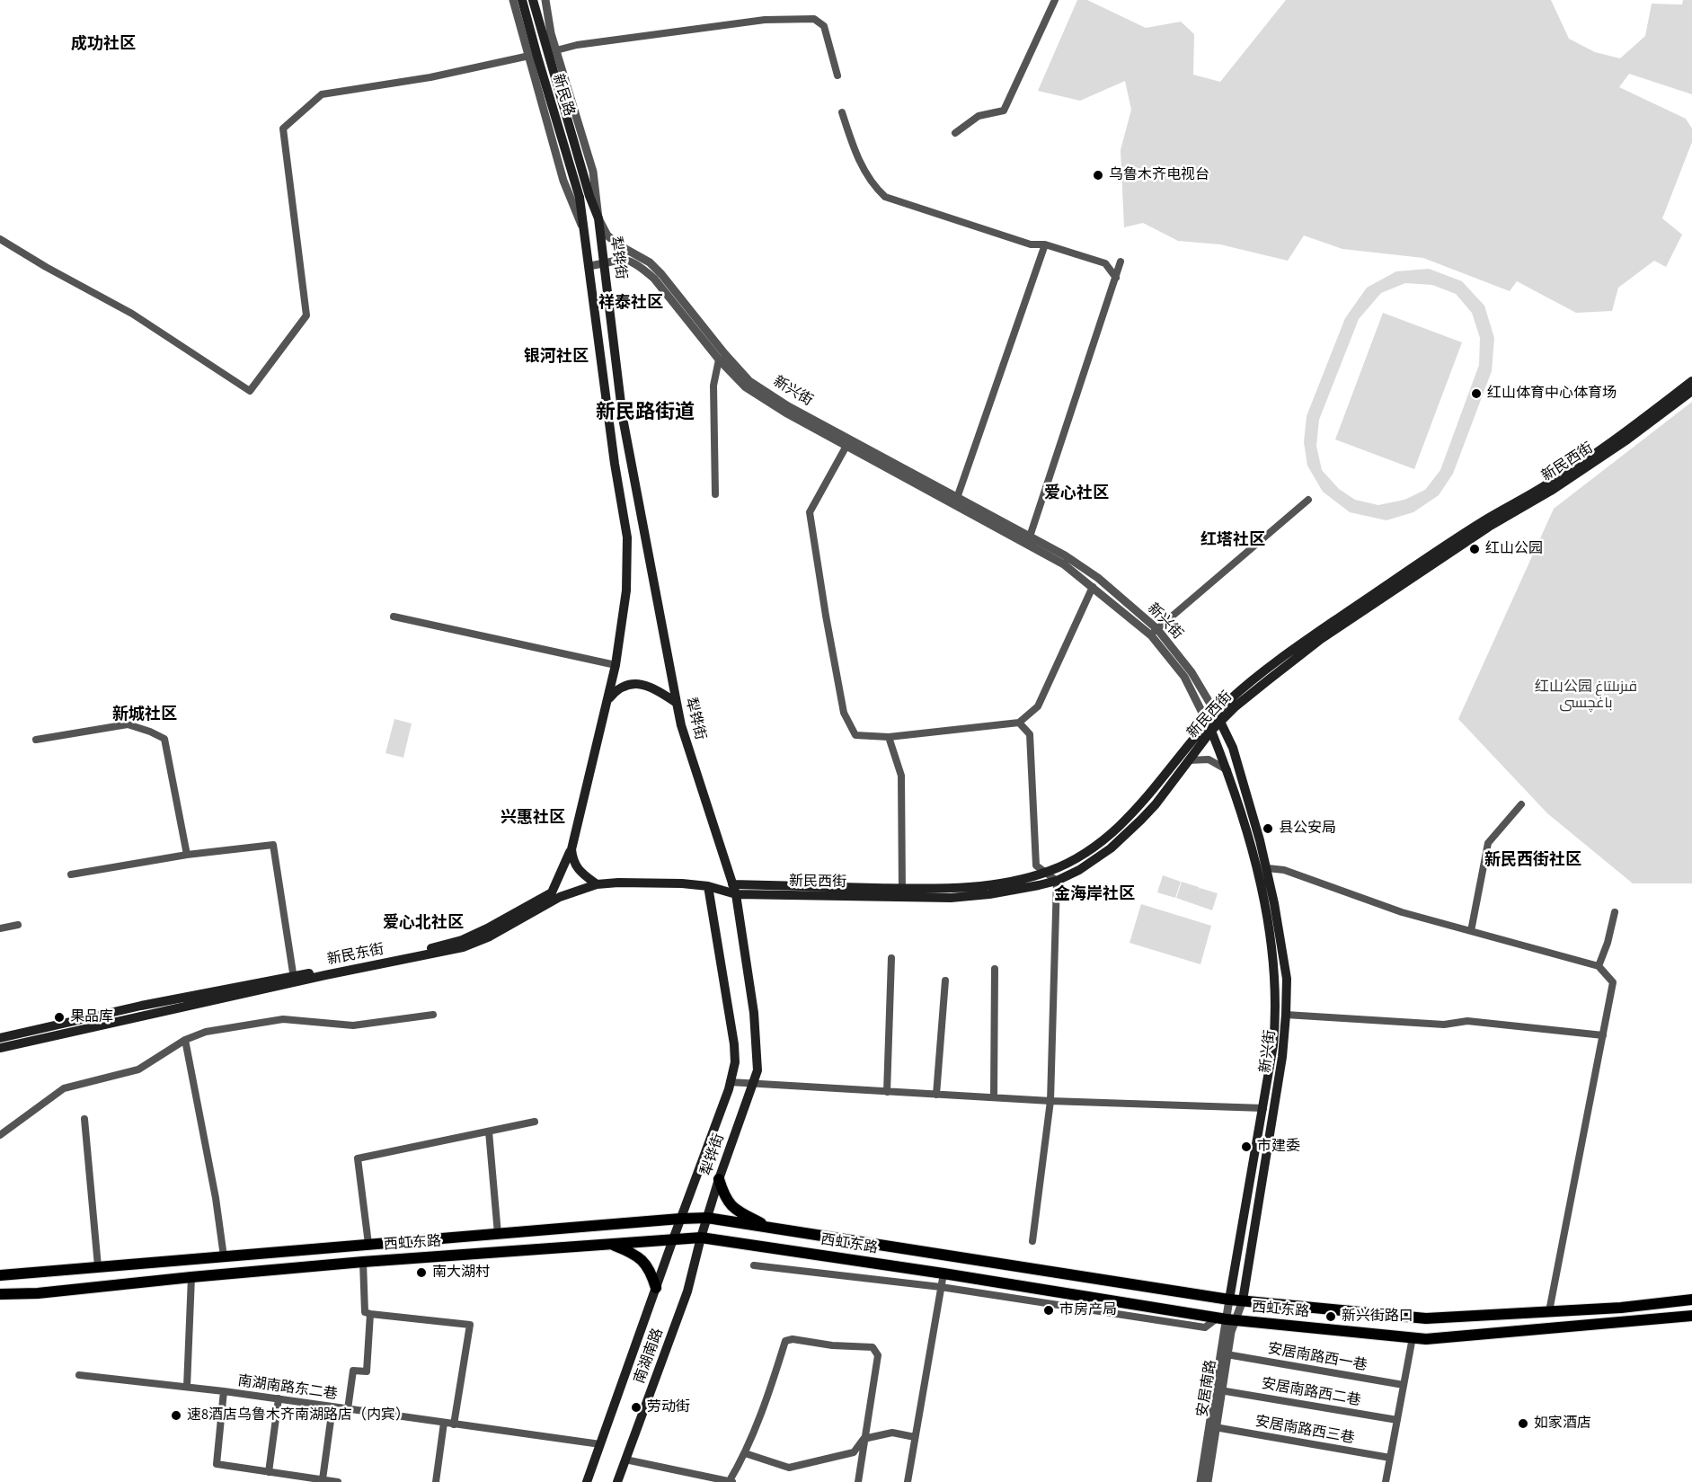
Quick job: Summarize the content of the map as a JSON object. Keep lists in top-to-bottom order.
{
  "streets": {
    "main road": [
      "新民路",
      "犁铧街",
      "新兴街",
      "新民西街",
      "新民东街",
      "西虹东路",
      "南湖南路"
    ],
    "street": [
      "安居南路西一巷",
      "南湖南路东二巷",
      "安居南路",
      "安居南路西二巷",
      "安居南路西三巷"
    ]
  },
  "crossings": [
    ["新民路", "犁铧街"],
    ["犁铧街", "新兴街"],
    ["犁铧街", "新民西街"],
    ["犁铧街", "新民东街"],
    ["犁铧街", "西虹东路"],
    ["犁铧街", "南湖南路"],
    ["新兴街", "新民西街"],
    ["新兴街", "西虹东路"],
    ["新兴街", "安居南路"],
    ["新民西街", "新民东街"],
    ["西虹东路", "南湖南路"],
    ["西虹东路", "安居南路"],
    ["南湖南路", "南湖南路东二巷"],
    ["安居南路西一巷", "安居南路"],
    ["安居南路", "安居南路西二巷"],
    ["安居南路", "安居南路西三巷"]
  ],
  "districts": [
    "成功社区",
    "祥泰社区",
    "银河社区",
    "新民路街道",
    "爱心社区",
    "红塔社区",
    "新城社区",
    "兴惠社区",
    "新民西街社区",
    "金海岸社区",
    "爱心北社区"
  ],
  "parks": ["红山公园 قىزىلتاغ باغچىسى"],
  "places": [
    "乌鲁木齐电视台",
    "红山体育中心体育场",
    "红山公园",
    "县公安局",
    "果品库",
    "市建委",
    "南大湖村",
    "市房产局",
    "新兴街路口",
    "劳动街",
    "速8酒店乌鲁木齐南湖路店（内宾）",
    "如家酒店"
  ]
}
